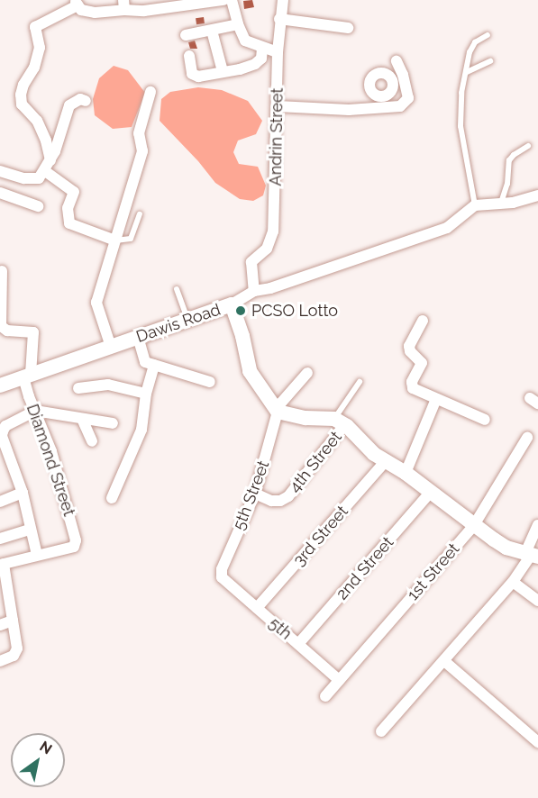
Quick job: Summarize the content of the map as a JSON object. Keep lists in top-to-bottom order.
{
  "streets": {
    "street": [
      "Andrin Street",
      "Dawis Road",
      "Diamond Street",
      "4th Street",
      "5th Street",
      "3rd Street",
      "2nd Street",
      "1st Street",
      "5th"
    ]
  },
  "crossings": [
    ["Dawis Road", "Diamond Street"],
    ["Dawis Road", "5th Street"],
    ["4th Street", "5th Street"],
    ["5th Street", "5th"],
    ["3rd Street", "5th"],
    ["2nd Street", "5th"],
    ["1st Street", "5th"]
  ],
  "places": ["PCSO Lotto"],
  "north": "top right"
}
